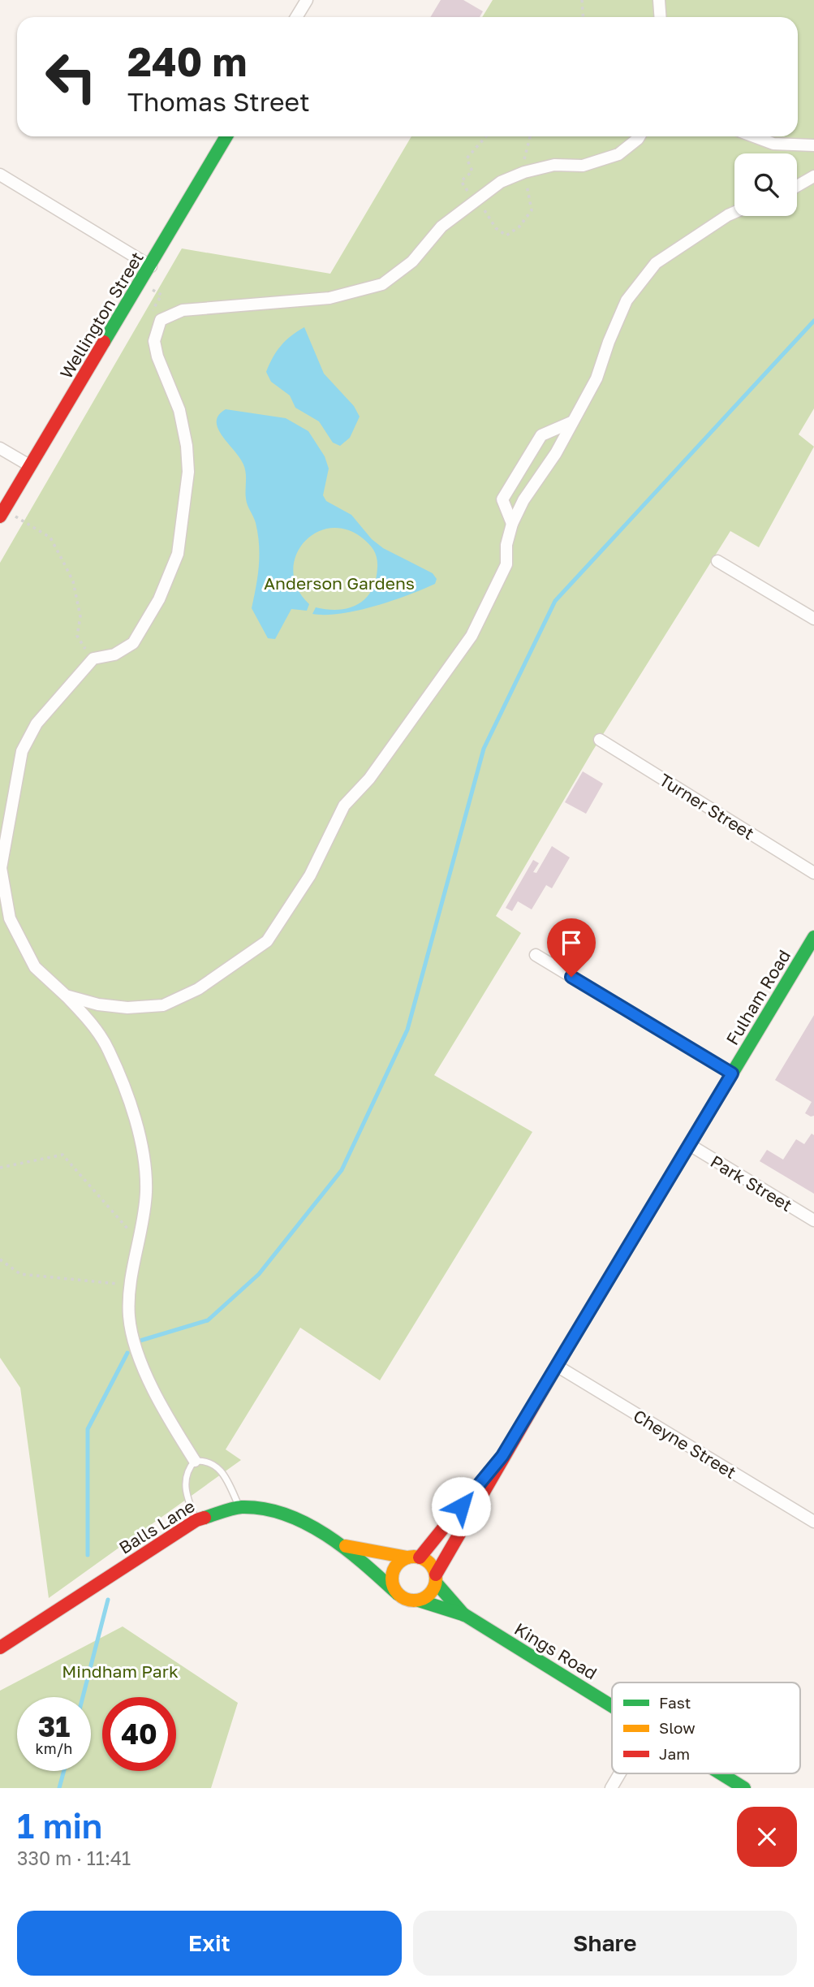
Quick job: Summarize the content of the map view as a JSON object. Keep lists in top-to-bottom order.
{
  "streets": {
    "street": [
      "Wellington Street",
      "Turner Street",
      "Fulham Road",
      "Park Street",
      "Cheyne Street",
      "Balls Lane",
      "Kings Road"
    ]
  },
  "crossings": [
    ["Fulham Road", "Park Street"],
    ["Fulham Road", "Cheyne Street"],
    ["Fulham Road", "Balls Lane"],
    ["Fulham Road", "Kings Road"],
    ["Balls Lane", "Kings Road"]
  ],
  "parks": ["Anderson Gardens", "Mindham Park"],
  "legend": ["Fast", "Slow", "Jam"],
  "page": {
    "turn": ["240 m", "Thomas Street"],
    "speed": "31 km/h",
    "limit": "40",
    "heading": ["1 min", "330 m · 11:41"],
    "buttons": ["Exit", "Share"]
  }
}
